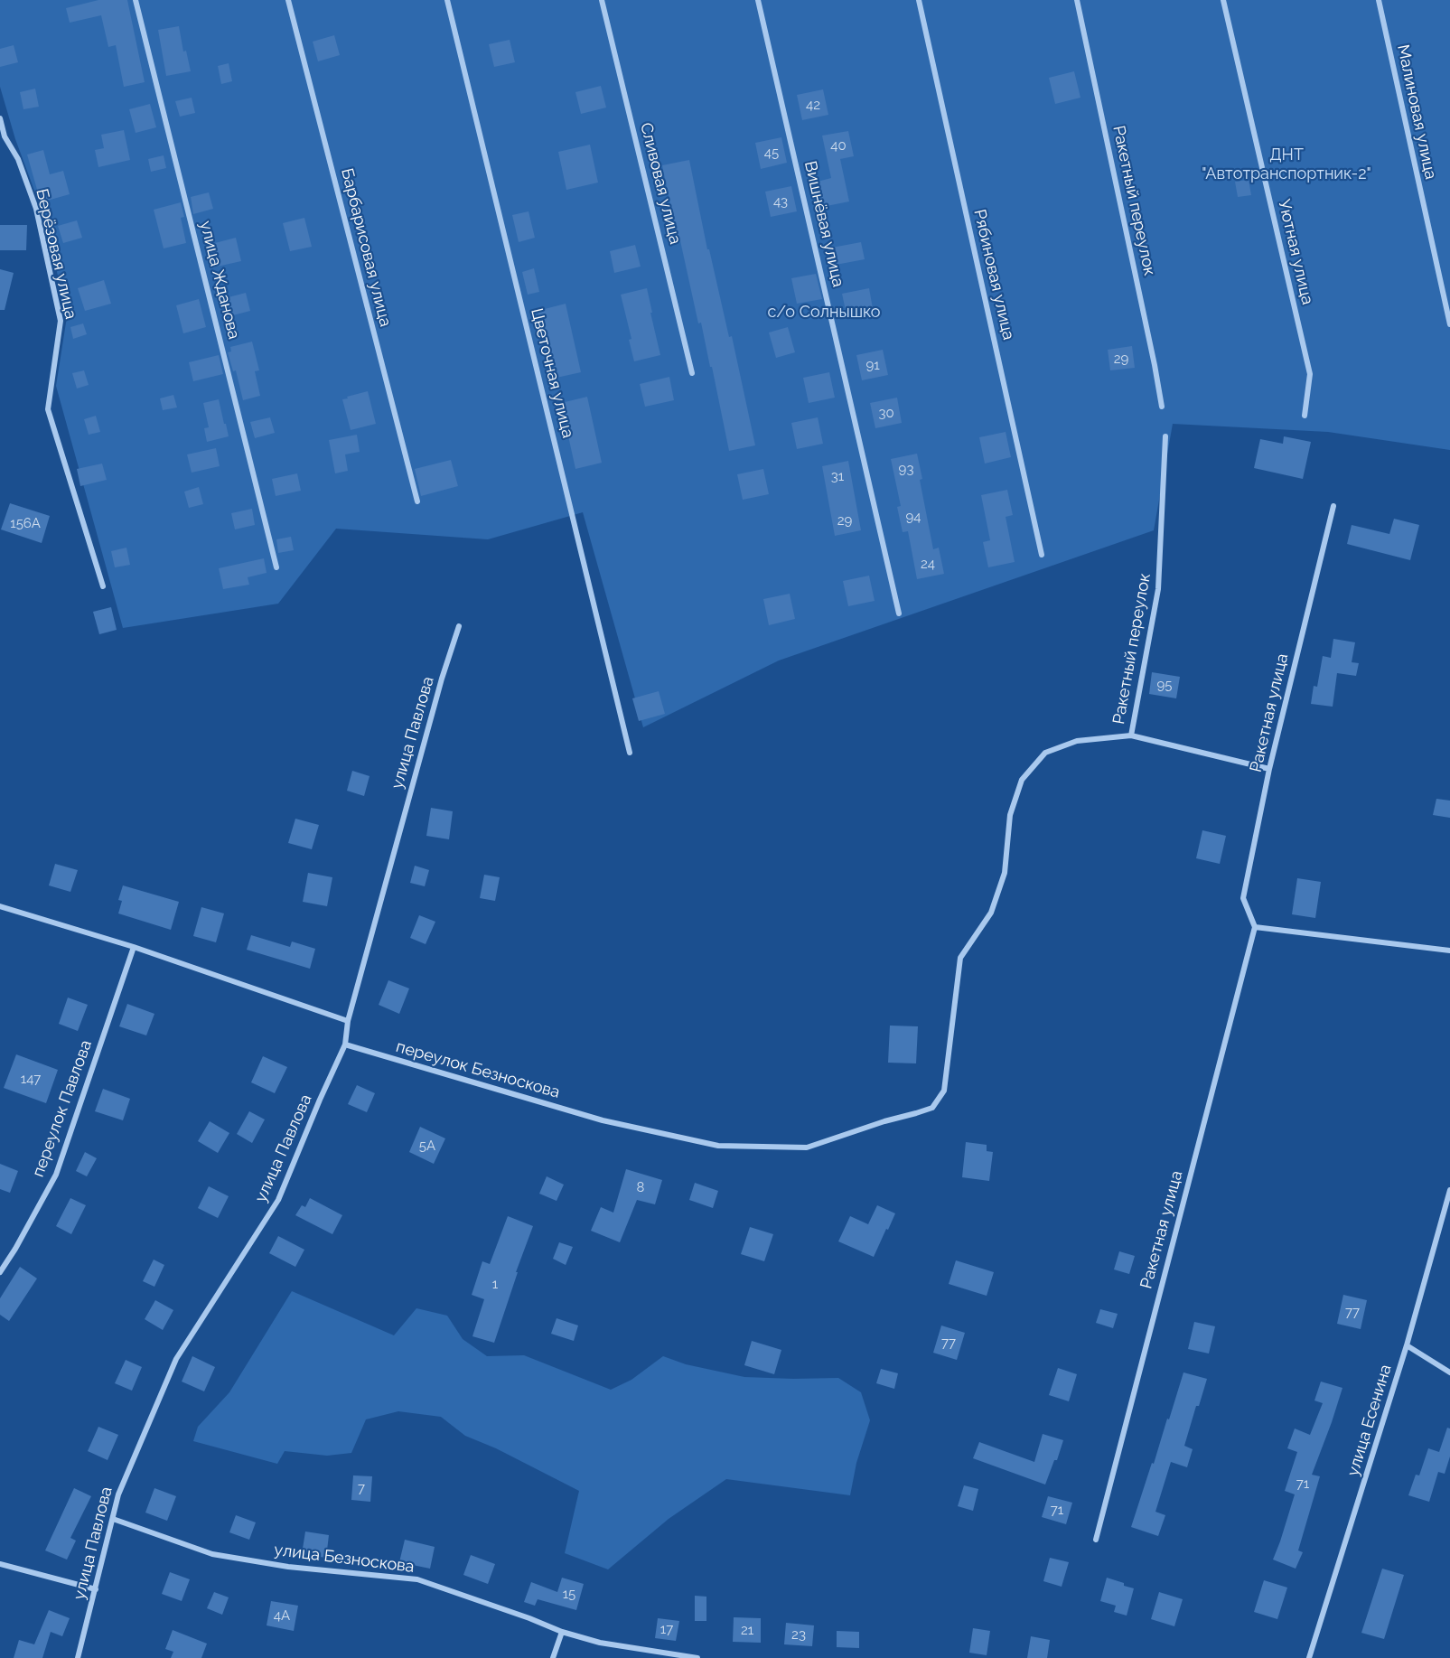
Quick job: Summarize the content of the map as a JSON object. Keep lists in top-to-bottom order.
{
  "streets": {
    "street": [
      "Малиновая улица",
      "Сливовая улица",
      "Ракетный переулок",
      "Вишнёвая улица",
      "Барбарисовая улица",
      "Уютная улица",
      "Берёзовая улица",
      "Рябиновая улица",
      "улица Жданова",
      "Цветочная улица",
      "Ракетная улица",
      "улица Павлова",
      "переулок Безноскова",
      "переулок Павлова",
      "улица Есенина",
      "улица Безноскова"
    ]
  },
  "crossings": [
    ["Ракетный переулок", "Ракетная улица"],
    ["Ракетный переулок", "переулок Безноскова"],
    ["улица Павлова", "переулок Безноскова"],
    ["улица Павлова", "улица Безноскова"]
  ],
  "parks": ["ДНТ \"Автотранспортник-2\"", "с/о Солнышко"],
  "house_numbers": [
    "42",
    "40",
    "45",
    "43",
    "29",
    "91",
    "30",
    "93",
    "31",
    "94",
    "29",
    "156А",
    "24",
    "95",
    "147",
    "5А",
    "8",
    "1",
    "77",
    "77",
    "71",
    "7",
    "71",
    "15",
    "4А",
    "17",
    "21",
    "23"
  ]
}
